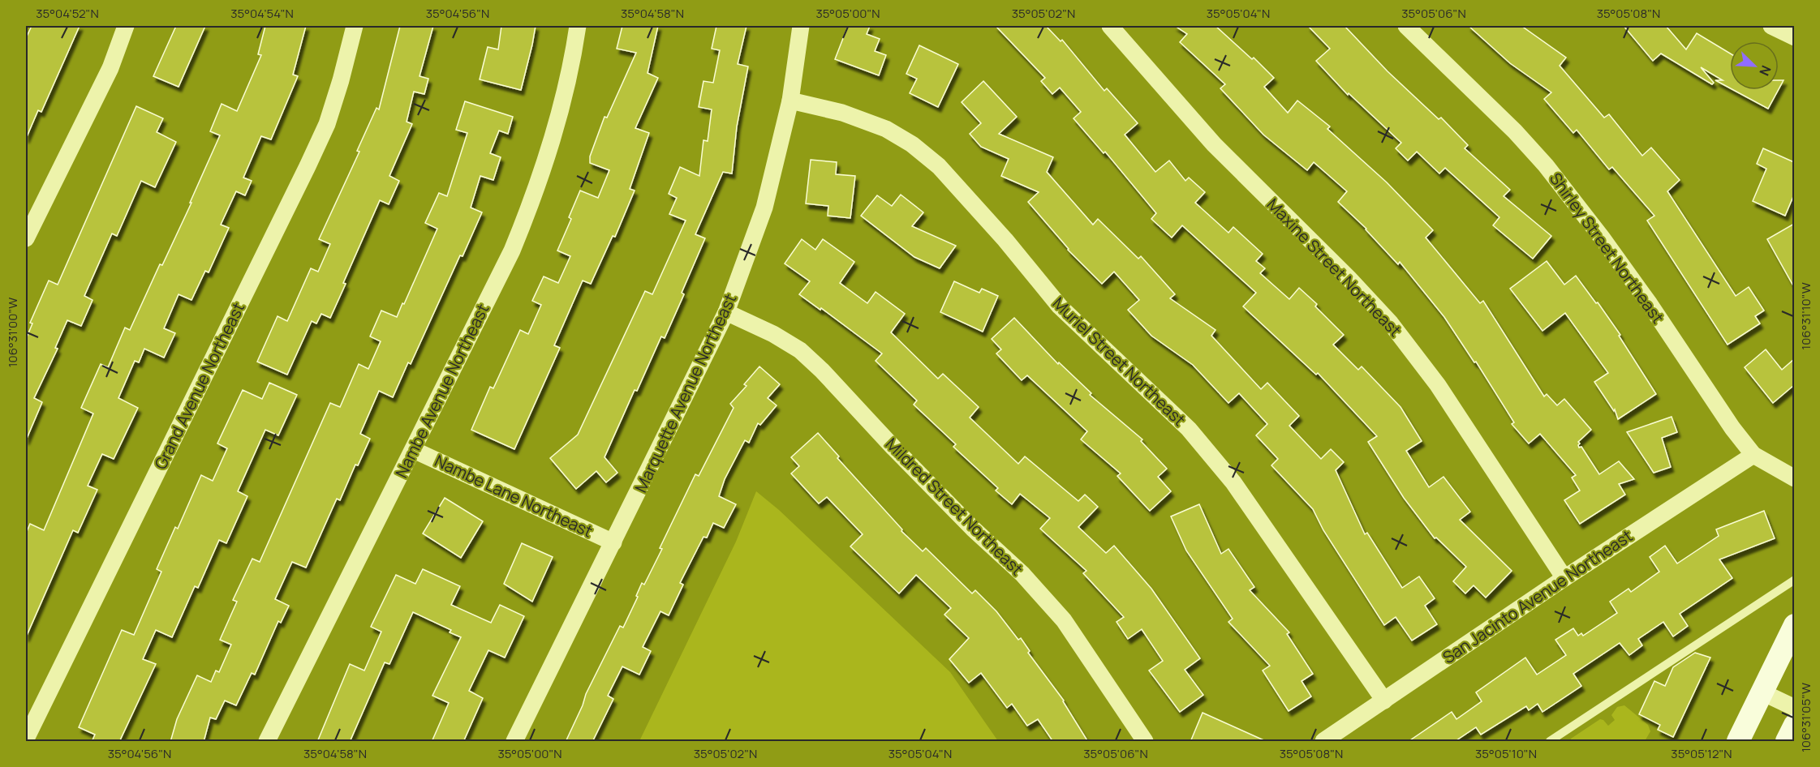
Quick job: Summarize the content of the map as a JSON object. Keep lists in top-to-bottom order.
{
  "streets": {
    "street": [
      "Shirley Street Northeast",
      "Maxine Street Northeast",
      "Muriel Street Northeast",
      "Grand Avenue Northeast",
      "Nambe Avenue Northeast",
      "Marquette Avenue Northeast",
      "Nambe Lane Northeast",
      "Mildred Street Northeast",
      "San Jacinto Avenue Northeast"
    ]
  },
  "crossings": [
    ["Shirley Street Northeast", "San Jacinto Avenue Northeast"],
    ["Maxine Street Northeast", "San Jacinto Avenue Northeast"],
    ["Muriel Street Northeast", "Marquette Avenue Northeast"],
    ["Muriel Street Northeast", "San Jacinto Avenue Northeast"],
    ["Nambe Avenue Northeast", "Nambe Lane Northeast"],
    ["Marquette Avenue Northeast", "Nambe Lane Northeast"],
    ["Marquette Avenue Northeast", "Mildred Street Northeast"]
  ],
  "north": "bottom right",
  "coordinates": [
    "35°04'52\"N",
    "35°04'54\"N",
    "35°04'56\"N",
    "35°04'58\"N",
    "35°05'00\"N",
    "35°05'02\"N",
    "35°05'04\"N",
    "35°05'06\"N",
    "35°05'08\"N",
    "106°31'10\"W",
    "106°31'00\"W",
    "106°31'05\"W",
    "35°05'10\"N",
    "35°05'12\"N"
  ]
}
